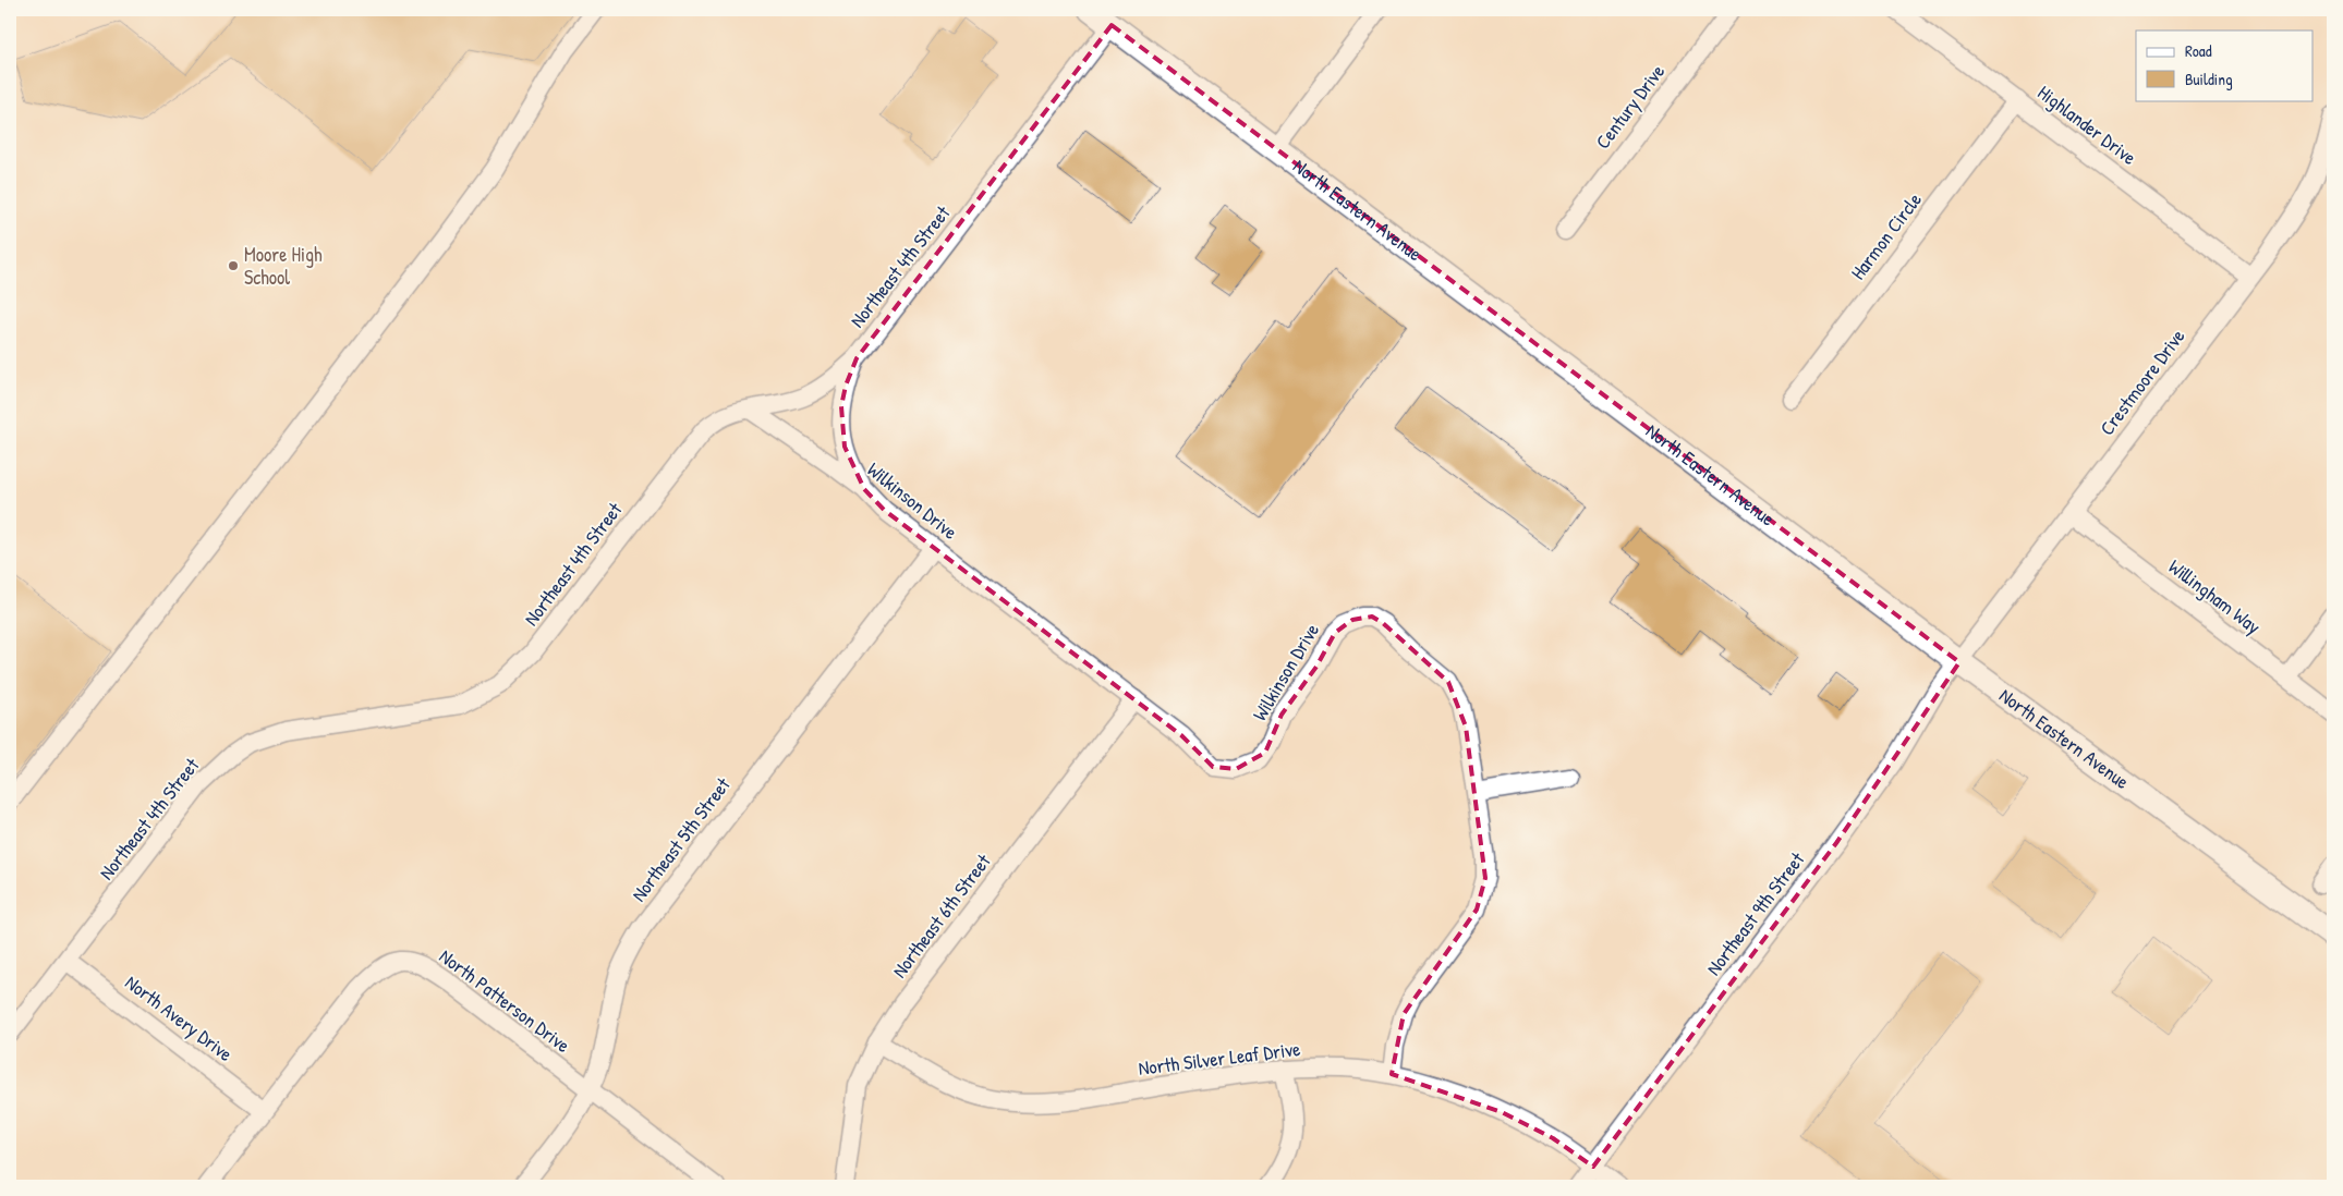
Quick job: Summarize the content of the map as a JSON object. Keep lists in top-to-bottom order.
{
  "streets": {
    "main road": ["North Eastern Avenue"],
    "street": [
      "Century Drive",
      "Highlander Drive",
      "Harmon Circle",
      "Northeast 4th Street",
      "Crestmoore Drive",
      "Wilkinson Drive",
      "Willingham Way",
      "Northeast 5th Street",
      "Northeast 9th Street",
      "Northeast 6th Street",
      "North Patterson Drive",
      "North Avery Drive",
      "North Silver Leaf Drive"
    ]
  },
  "crossings": [
    ["Highlander Drive", "Harmon Circle"],
    ["Highlander Drive", "Crestmoore Drive"],
    ["North Eastern Avenue", "Northeast 4th Street"],
    ["North Eastern Avenue", "Crestmoore Drive"],
    ["North Eastern Avenue", "Northeast 9th Street"],
    ["Northeast 4th Street", "Wilkinson Drive"],
    ["Northeast 4th Street", "North Avery Drive"],
    ["Crestmoore Drive", "Willingham Way"],
    ["Crestmoore Drive", "Northeast 9th Street"],
    ["Wilkinson Drive", "Northeast 5th Street"],
    ["Wilkinson Drive", "Northeast 6th Street"],
    ["Wilkinson Drive", "North Silver Leaf Drive"],
    ["Northeast 5th Street", "North Patterson Drive"],
    ["Northeast 9th Street", "North Silver Leaf Drive"],
    ["Northeast 6th Street", "North Silver Leaf Drive"],
    ["North Patterson Drive", "North Avery Drive"]
  ],
  "places": ["Moore High School"],
  "legend": ["Road", "Building"]
}
